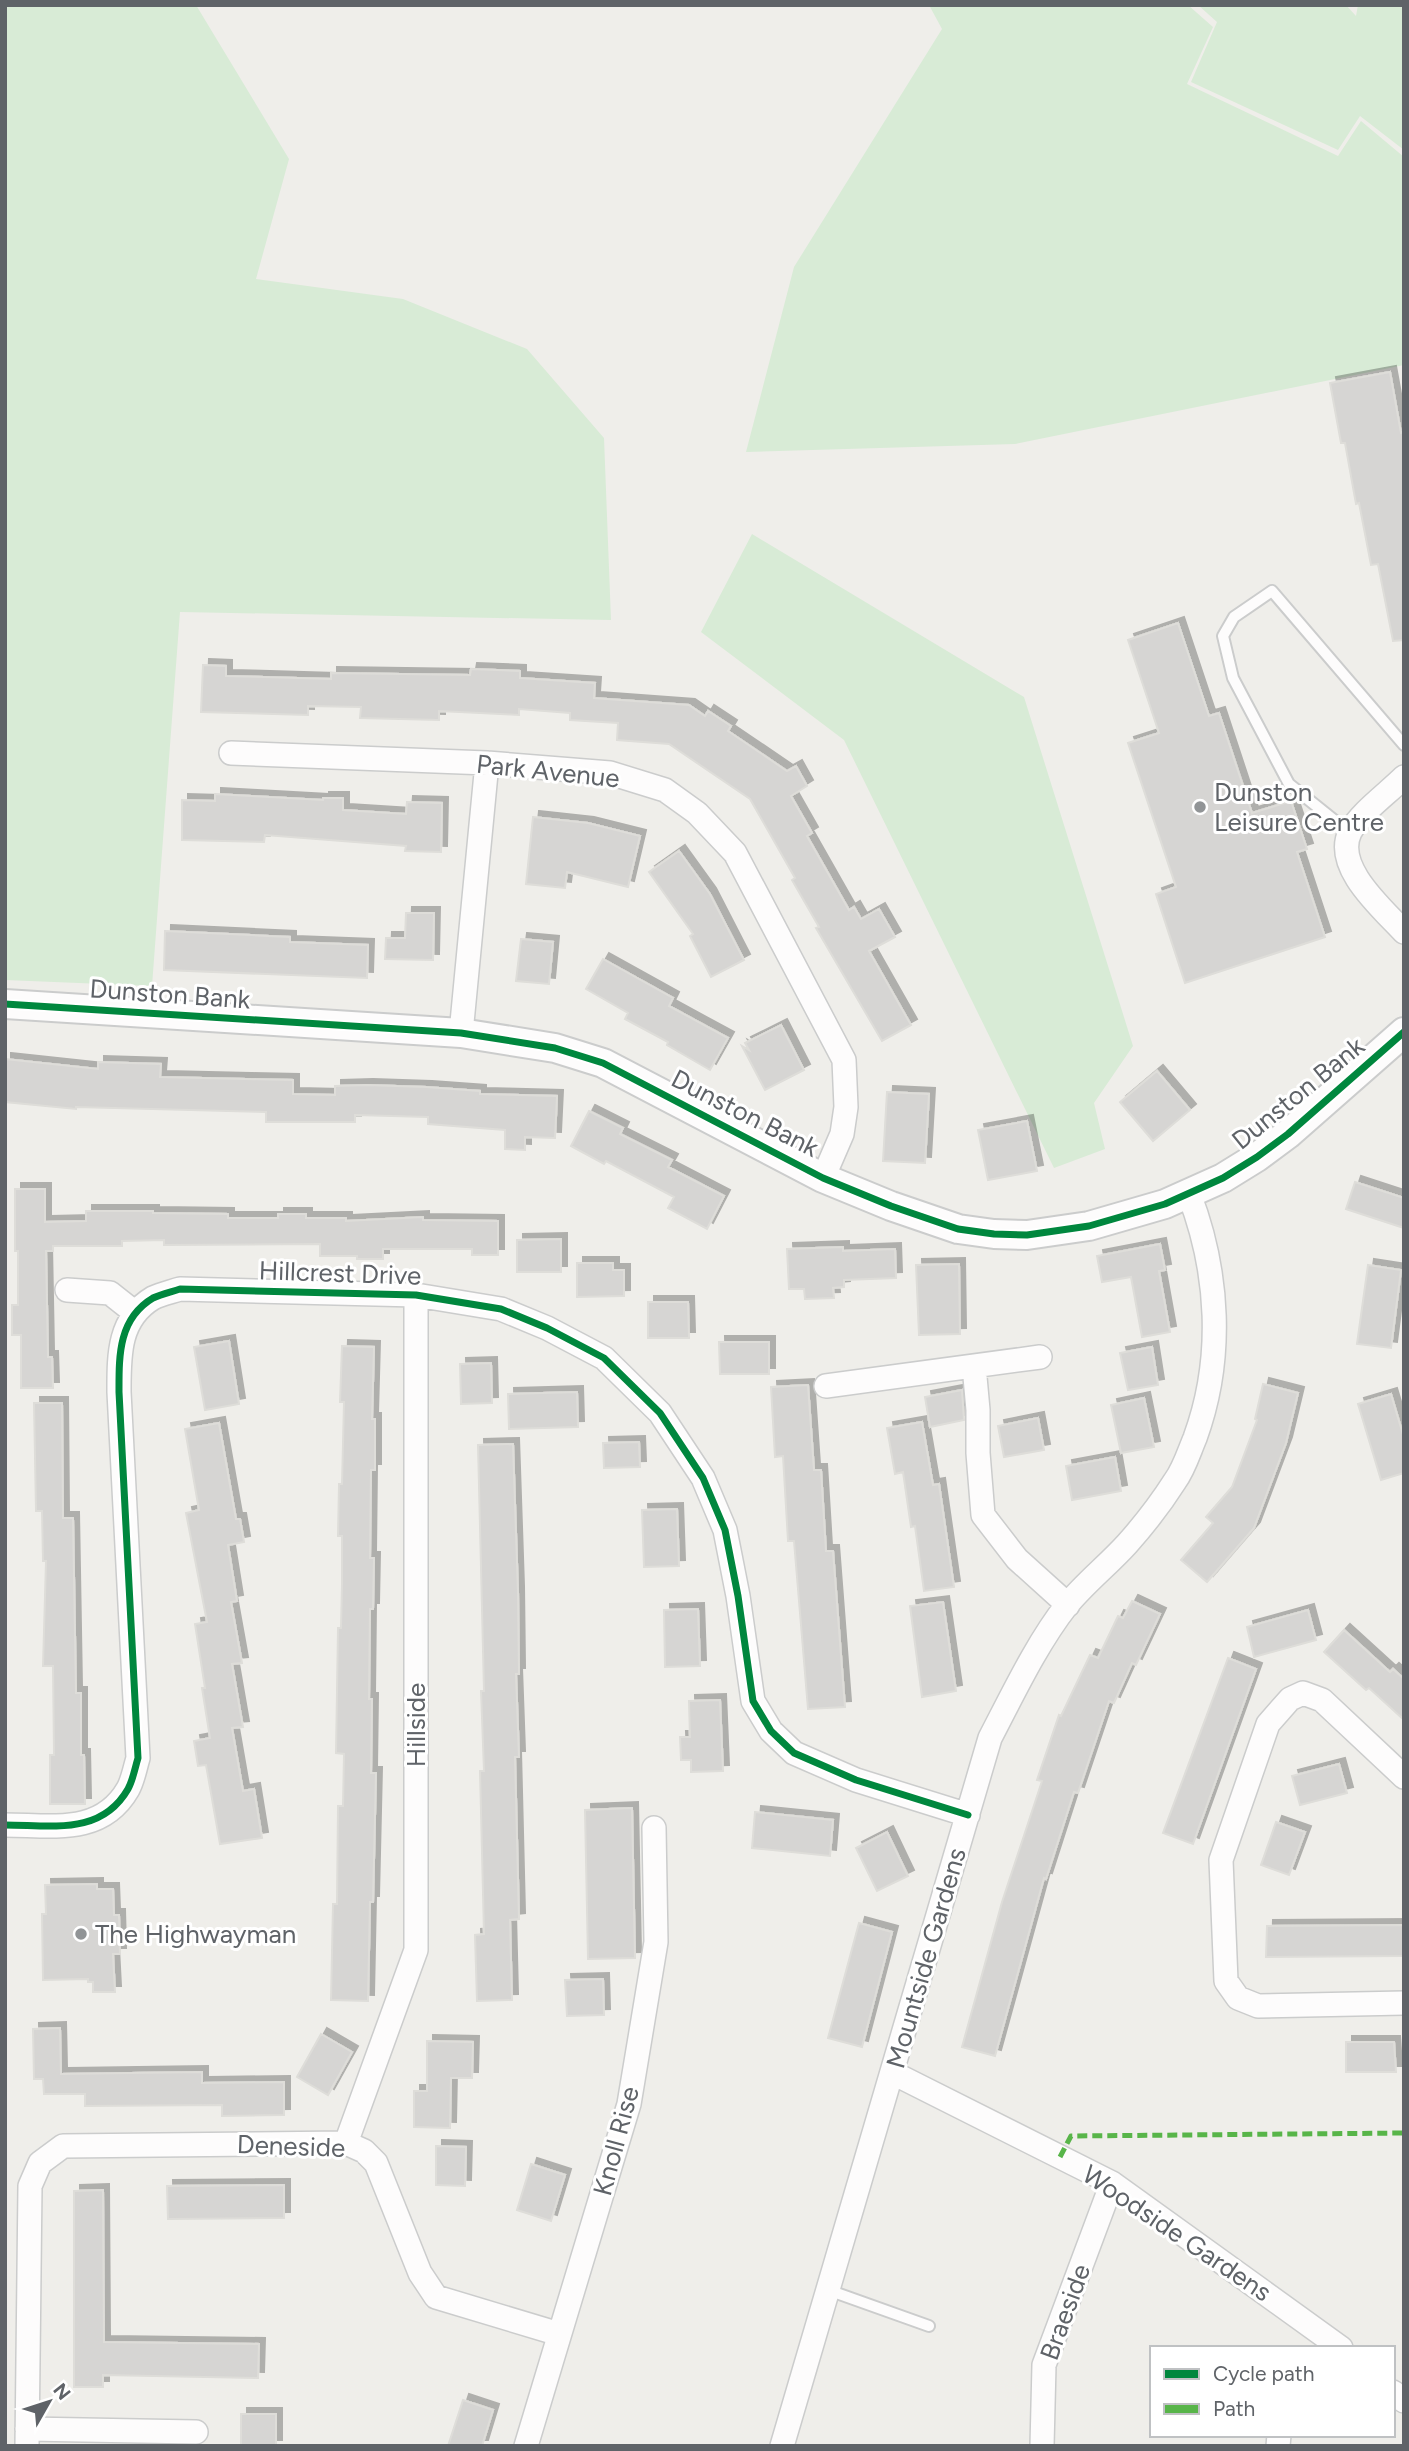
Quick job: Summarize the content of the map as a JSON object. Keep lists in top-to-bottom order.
{
  "streets": {
    "street": [
      "Park Avenue",
      "Dunston Bank",
      "Hillcrest Drive",
      "Hillside",
      "Mountside Gardens",
      "Knoll Rise",
      "Deneside",
      "Woodside Gardens",
      "Braeside"
    ]
  },
  "crossings": [
    ["Park Avenue", "Dunston Bank"],
    ["Dunston Bank", "Mountside Gardens"],
    ["Hillcrest Drive", "Hillside"],
    ["Hillcrest Drive", "Mountside Gardens"],
    ["Hillside", "Deneside"],
    ["Mountside Gardens", "Woodside Gardens"],
    ["Knoll Rise", "Deneside"],
    ["Woodside Gardens", "Braeside"]
  ],
  "places": ["Dunston Leisure Centre", "The Highwayman"],
  "legend": ["Cycle path", "Path"],
  "north": "top right"
}
